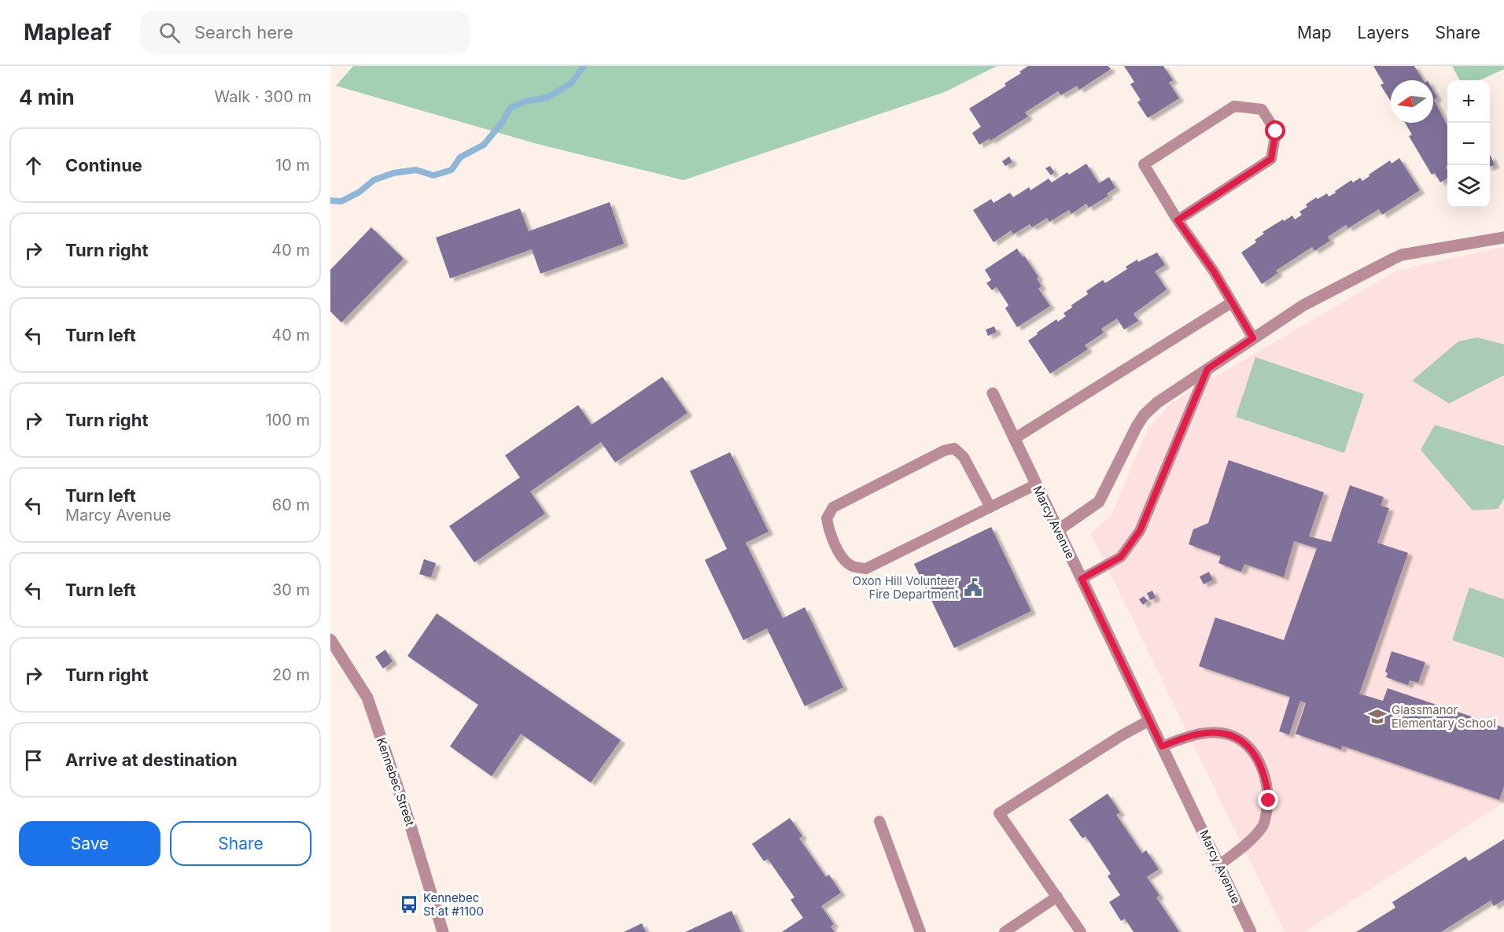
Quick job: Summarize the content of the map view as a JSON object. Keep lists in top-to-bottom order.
{
  "streets": {
    "street": ["Marcy Avenue", "Kennebec Street"]
  },
  "places": {
    "public building": ["Oxon Hill Volunteer Fire Department"],
    "school or university": ["Glassmanor Elementary School"],
    "bus stop": ["Kennebec St at #1100"]
  },
  "north": "left",
  "page": {
    "header": "Mapleaf",
    "search": "Search here",
    "nav": ["Map", "Layers", "Share"],
    "heading": ["4 min", "Walk · 300 m"],
    "map_buttons": ["+", "−"],
    "list": [
      ["Continue", "10 m"],
      ["Turn right", "40 m"],
      ["Turn left", "40 m"],
      ["Turn right", "100 m"],
      ["Turn left", "Marcy Avenue", "60 m"],
      ["Turn left", "30 m"],
      ["Turn right", "20 m"],
      "Arrive at destination"
    ],
    "buttons": ["Save", "Share"]
  }
}
